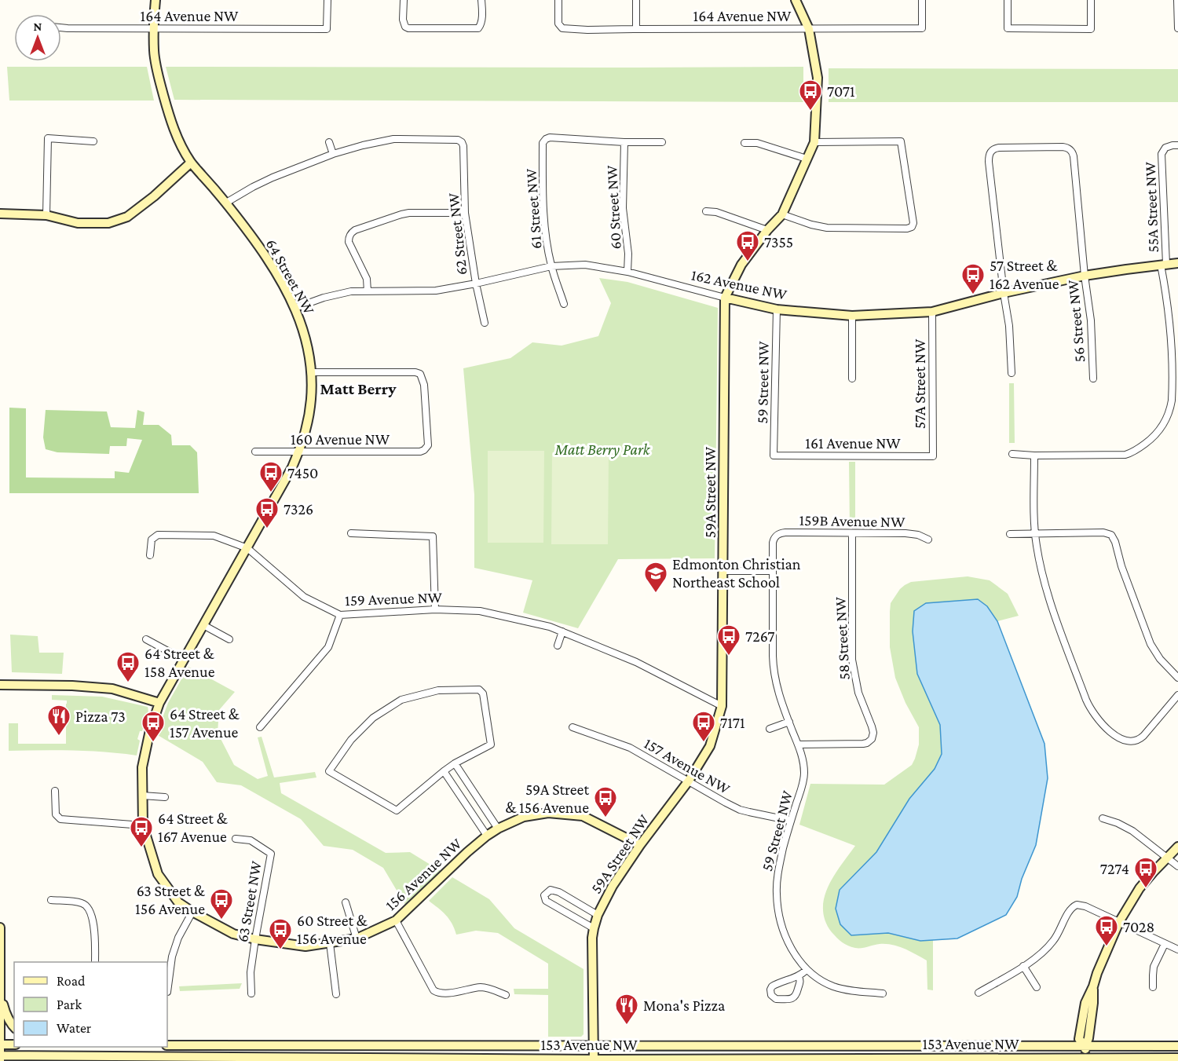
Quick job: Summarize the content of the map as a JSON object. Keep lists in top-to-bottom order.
{
  "streets": {
    "street": [
      "164 Avenue NW",
      "60 Street NW",
      "55A Street NW",
      "61 Street NW",
      "62 Street NW",
      "64 Street NW",
      "162 Avenue NW",
      "56 Street NW",
      "59 Street NW",
      "57A Street NW",
      "160 Avenue NW",
      "161 Avenue NW",
      "59A Street NW",
      "159B Avenue NW",
      "159 Avenue NW",
      "58 Street NW",
      "157 Avenue NW",
      "156 Avenue NW",
      "63 Street NW",
      "153 Avenue NW"
    ]
  },
  "crossings": [
    ["164 Avenue NW", "64 Street NW"],
    ["164 Avenue NW", "59A Street NW"],
    ["60 Street NW", "61 Street NW"],
    ["60 Street NW", "162 Avenue NW"],
    ["55A Street NW", "162 Avenue NW"],
    ["61 Street NW", "162 Avenue NW"],
    ["62 Street NW", "162 Avenue NW"],
    ["64 Street NW", "162 Avenue NW"],
    ["64 Street NW", "160 Avenue NW"],
    ["64 Street NW", "159 Avenue NW"],
    ["64 Street NW", "156 Avenue NW"],
    ["162 Avenue NW", "56 Street NW"],
    ["162 Avenue NW", "59 Street NW"],
    ["162 Avenue NW", "57A Street NW"],
    ["162 Avenue NW", "59A Street NW"],
    ["59 Street NW", "161 Avenue NW"],
    ["59 Street NW", "159B Avenue NW"],
    ["59 Street NW", "58 Street NW"],
    ["59 Street NW", "157 Avenue NW"],
    ["57A Street NW", "161 Avenue NW"],
    ["59A Street NW", "159 Avenue NW"],
    ["59A Street NW", "157 Avenue NW"],
    ["59A Street NW", "156 Avenue NW"],
    ["59A Street NW", "153 Avenue NW"],
    ["159B Avenue NW", "58 Street NW"],
    ["156 Avenue NW", "63 Street NW"]
  ],
  "districts": ["Matt Berry"],
  "parks": ["Matt Berry Park"],
  "places": {
    "bus stop": [
      "7071",
      "7355",
      "57 Street & 162 Avenue",
      "7450",
      "7326",
      "7267",
      "64 Street & 158 Avenue",
      "64 Street & 157 Avenue",
      "7171",
      "59A Street & 156 Avenue",
      "64 Street & 167 Avenue",
      "7274",
      "63 Street & 156 Avenue",
      "7028",
      "60 Street & 156 Avenue"
    ],
    "school or university": ["Edmonton Christian Northeast School"],
    "restaurant": ["Pizza 73", "Mona's Pizza"]
  },
  "legend": ["Road", "Park", "Water"],
  "north": "top"
}
